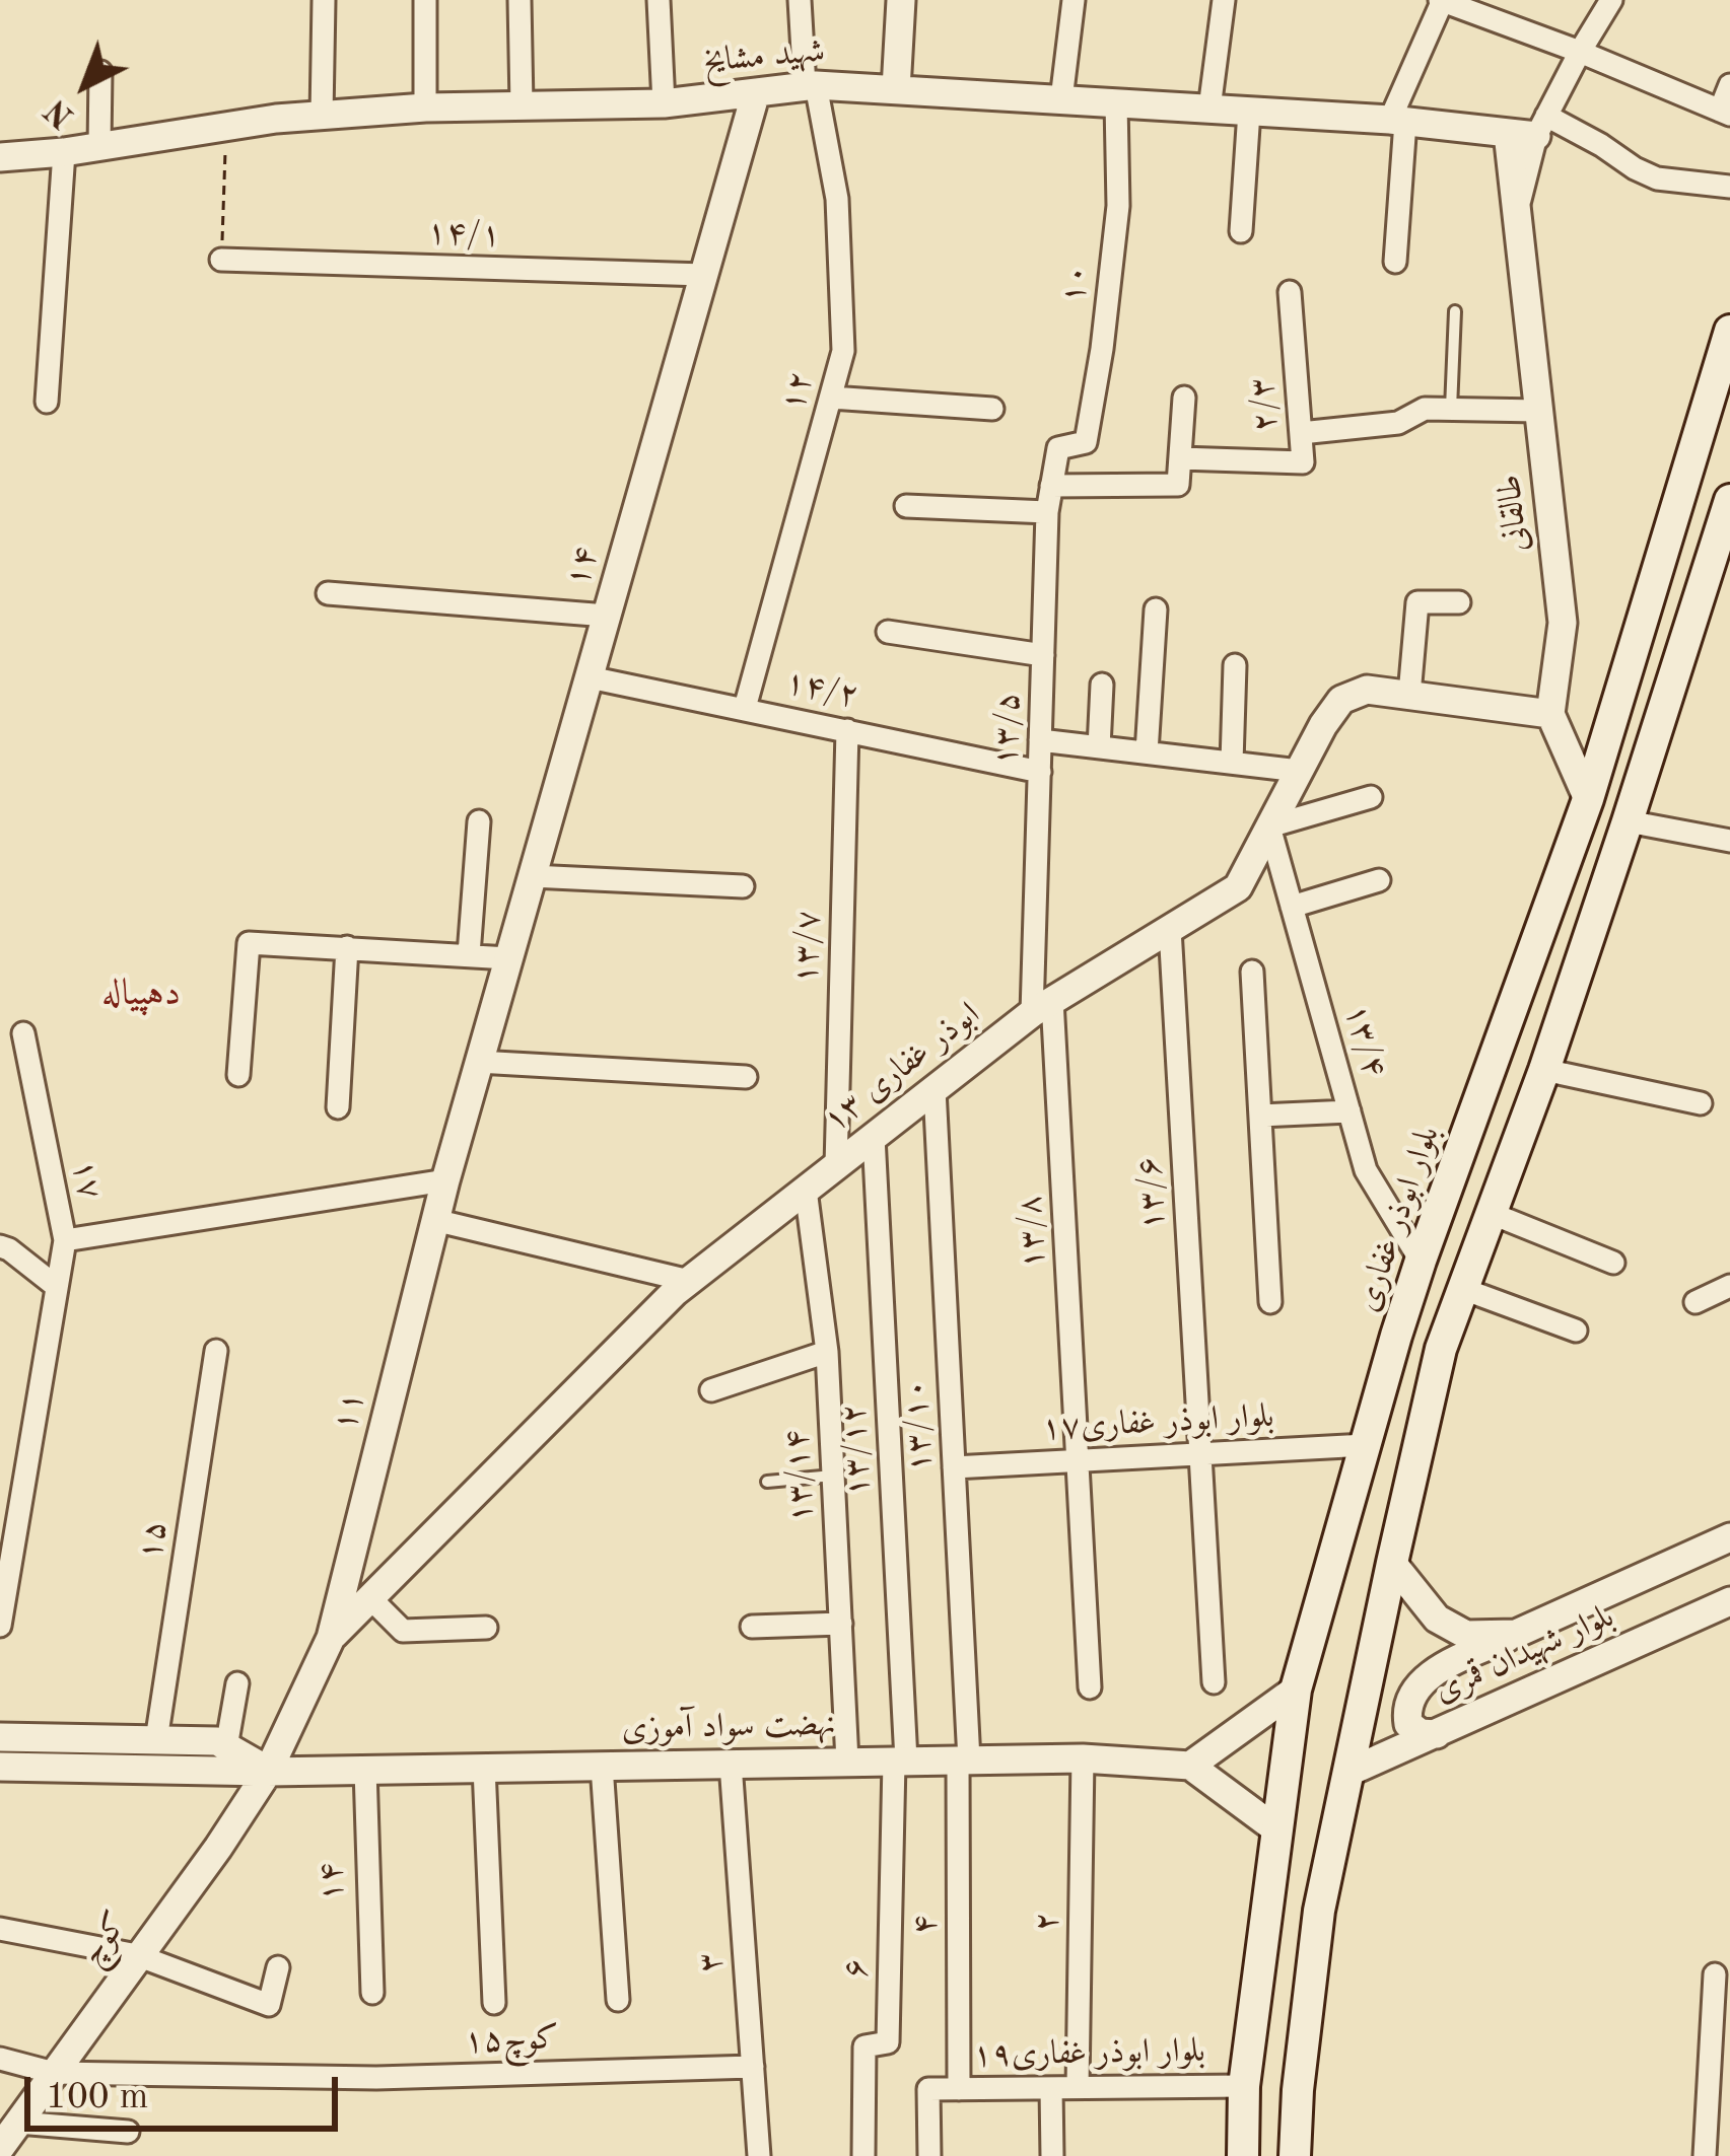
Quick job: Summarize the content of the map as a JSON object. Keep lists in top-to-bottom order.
{
  "streets": {
    "main road": ["بلوار ابوذر غفاری"],
    "street": [
      "شهید مشایخ",
      "۱۴/۱",
      "۱۰",
      "۱۲",
      "۲/۳",
      "طالقانی",
      "۱۴",
      "۱۴/۲",
      "۱۳/۵",
      "۱۳/۷",
      "۱۳/۴",
      "۱۳ ابوذر غفاری",
      "۱۷",
      "۱۳/۶",
      "۱۳/۸",
      "۱۱",
      "بلوار ابوذر غفاری۱۷",
      "۱۳/۱۰",
      "۱۳/۱۲",
      "۱۳/۱۴",
      "۱۵",
      "بلوار شهیدان قمری",
      "نهضت سواد آموزی",
      "۲",
      "۴",
      "کوچ",
      "۳",
      "۶",
      "۱۵کوچ",
      "بلوار ابوذر غفاری۱۹"
    ]
  },
  "crossings": [
    ["شهید مشایخ", "۱۰"],
    ["شهید مشایخ", "۱۲"],
    ["شهید مشایخ", "طالقانی"],
    ["شهید مشایخ", "۱۴"],
    ["۱۴/۱", "۱۴"],
    ["۱۰", "۱۳/۵"],
    ["۱۲", "۱۴/۲"],
    ["طالقانی", "۱۳ ابوذر غفاری"],
    ["۱۴", "۱۴/۲"],
    ["۱۴", "۱۱"],
    ["۱۴", "نهضت سواد آموزی"],
    ["۱۴/۲", "۱۳/۵"],
    ["۱۴/۲", "۱۳/۷"],
    ["۱۳/۵", "۱۳ ابوذر غفاری"],
    ["۱۳/۵", "۱۳/۸"],
    ["۱۳/۷", "۱۳ ابوذر غفاری"],
    ["۱۳/۴", "۱۳ ابوذر غفاری"],
    ["۱۳/۴", "بلوار ابوذر غفاری"],
    ["۱۳ ابوذر غفاری", "۱۳/۶"],
    ["۱۳ ابوذر غفاری", "۱۳/۸"],
    ["۱۳ ابوذر غفاری", "۱۱"],
    ["۱۳ ابوذر غفاری", "۱۳/۱۰"],
    ["۱۳ ابوذر غفاری", "۱۳/۱۲"],
    ["۱۳ ابوذر غفاری", "۱۳/۱۴"],
    ["۱۳/۶", "بلوار ابوذر غفاری۱۷"],
    ["بلوار ابوذر غفاری", "بلوار ابوذر غفاری۱۷"],
    ["بلوار ابوذر غفاری", "بلوار ابوذر غفاری۱۹"],
    ["۱۳/۸", "بلوار ابوذر غفاری۱۷"],
    ["۱۱", "نهضت سواد آموزی"],
    ["۱۱", "کوچ"],
    ["بلوار ابوذر غفاری۱۷", "۱۳/۱۰"],
    ["۱۳/۱۰", "نهضت سواد آموزی"],
    ["۱۳/۱۰", "۴"],
    ["۱۳/۱۲", "نهضت سواد آموزی"],
    ["۱۳/۱۲", "۶"],
    ["۱۳/۱۴", "نهضت سواد آموزی"],
    ["نهضت سواد آموزی", "۲"],
    ["نهضت سواد آموزی", "۴"],
    ["نهضت سواد آموزی", "کوچ"],
    ["نهضت سواد آموزی", "۳"],
    ["نهضت سواد آموزی", "۶"],
    ["۲", "بلوار ابوذر غفاری۱۹"],
    ["۴", "بلوار ابوذر غفاری۱۹"],
    ["کوچ", "۱۵کوچ"],
    ["۳", "۱۵کوچ"]
  ],
  "districts": ["دهپیاله"],
  "scale_bar": "100 m",
  "north": "bottom left"
}
